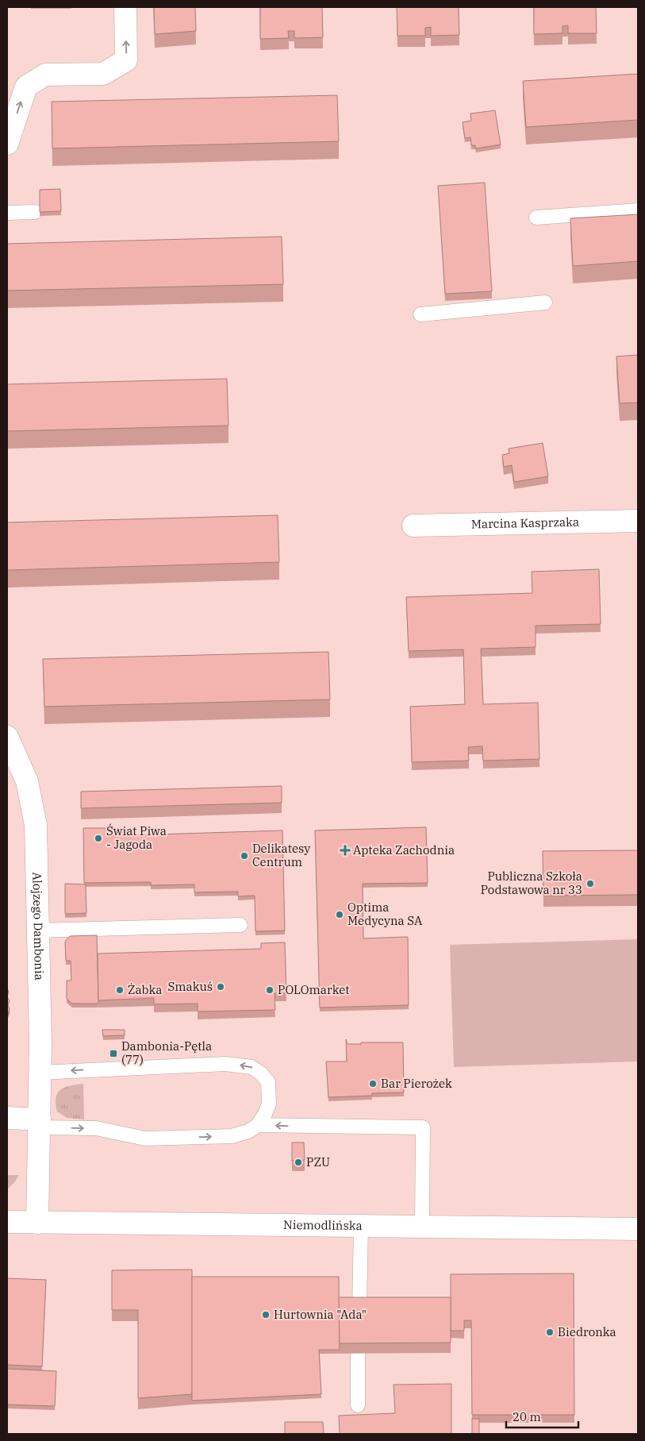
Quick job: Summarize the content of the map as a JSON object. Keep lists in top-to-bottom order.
{
  "streets": {
    "street": ["Marcina Kasprzaka", "Alojzego Dambonia", "Niemodlińska"]
  },
  "crossings": [
    ["Alojzego Dambonia", "Niemodlińska"]
  ],
  "places": {
    "other": [
      "Świat Piwa - Jagoda",
      "Delikatesy Centrum",
      "Publiczna Szkoła Podstawowa nr 33",
      "Optima Medycyna SA",
      "Smakuś",
      "Żabka",
      "POLOmarket",
      "Bar Pierożek",
      "PZU",
      "Hurtownia \"Ada\"",
      "Biedronka"
    ],
    "health": ["Apteka Zachodnia"],
    "transit": ["Dambonia-Pętla (77)"]
  },
  "scale_bar": "20 m"
}
